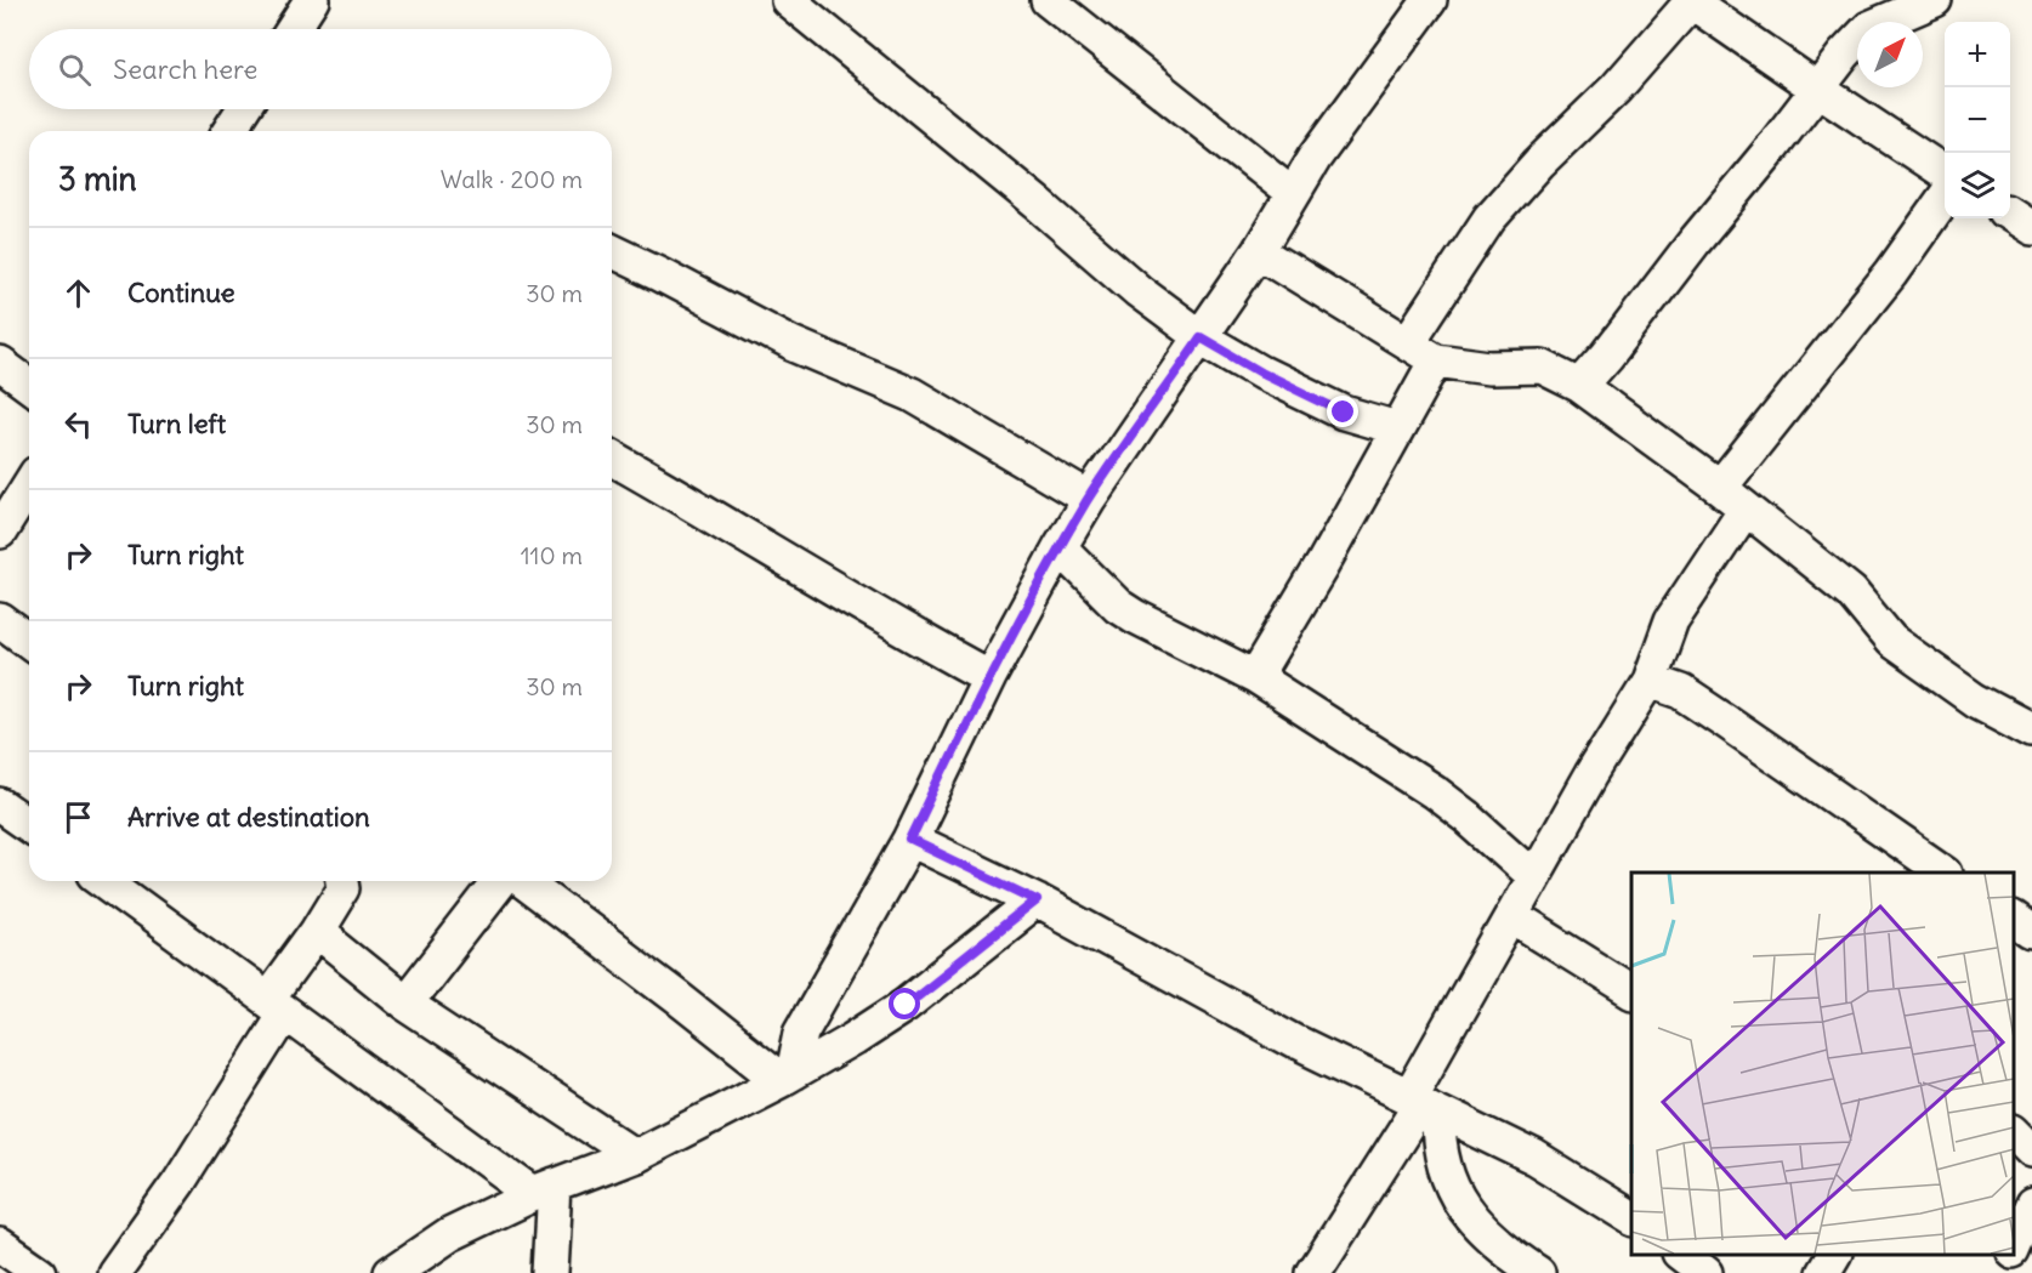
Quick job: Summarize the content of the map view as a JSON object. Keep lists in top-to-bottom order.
{
  "north": "top right",
  "page": {
    "map_buttons": ["+", "−"],
    "search": "Search here",
    "heading": ["3 min", "Walk · 200 m"],
    "list": [
      ["Continue", "30 m"],
      ["Turn left", "30 m"],
      ["Turn right", "110 m"],
      ["Turn right", "30 m"],
      "Arrive at destination"
    ]
  }
}
